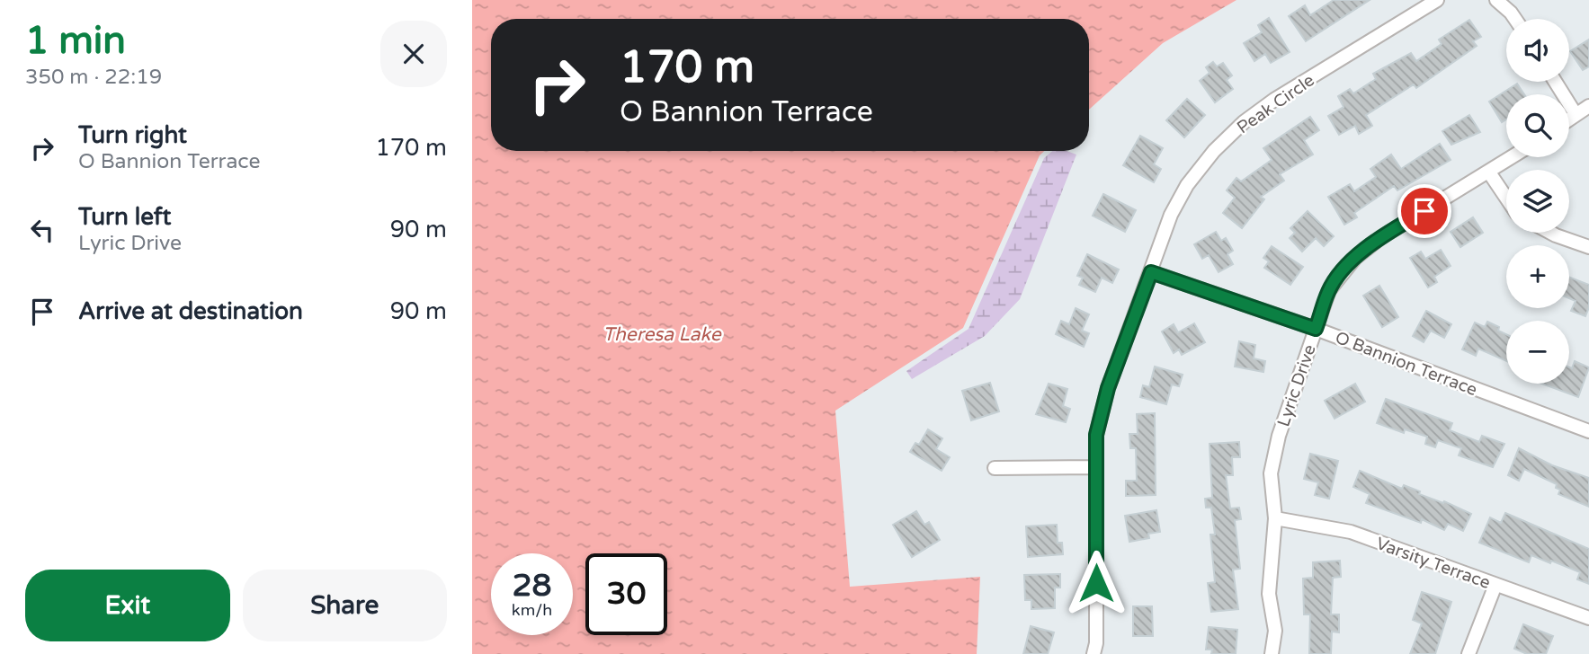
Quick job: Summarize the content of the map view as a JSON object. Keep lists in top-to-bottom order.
{
  "streets": {
    "street": [
      "Peak Circle",
      "O Bannion Terrace",
      "Lyric Drive",
      "Varsity Terrace"
    ]
  },
  "crossings": [
    ["Peak Circle", "O Bannion Terrace"],
    ["O Bannion Terrace", "Lyric Drive"],
    ["Lyric Drive", "Varsity Terrace"]
  ],
  "water": ["Theresa Lake"],
  "page": {
    "heading": ["1 min", "350 m · 22:19"],
    "map_buttons": ["+", "−"],
    "turn": ["170 m", "O Bannion Terrace"],
    "list": [
      {
        "name": "Turn right",
        "note": "O Bannion Terrace",
        "value": "170 m"
      },
      {
        "name": "Turn left",
        "note": "Lyric Drive",
        "value": "90 m"
      },
      {
        "name": "Arrive at destination",
        "value": "90 m"
      }
    ],
    "speed": "28 km/h",
    "limit": "30",
    "buttons": ["Exit", "Share"]
  }
}
